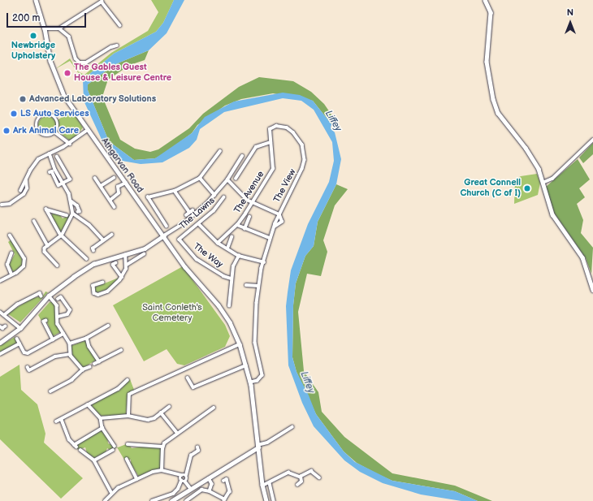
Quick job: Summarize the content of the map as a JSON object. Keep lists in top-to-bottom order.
{
  "streets": {
    "street": [
      "Athgarvan Road",
      "The View",
      "The Avenue",
      "The Lawns",
      "The Way"
    ]
  },
  "crossings": [
    ["Athgarvan Road", "The View"],
    ["The View", "The Avenue"],
    ["The Lawns", "The Way"]
  ],
  "water": ["Liffey"],
  "parks": ["Saint Conleth's Cemetery"],
  "places": [
    "Newbridge Upholstery",
    "The Gables Guest House & Leisure Centre",
    "Advanced Laboratory Solutions",
    "LS Auto Services",
    "Ark Animal Care",
    "Great Connell Church (C of I)"
  ],
  "scale_bar": "200 m",
  "north": "top"
}
